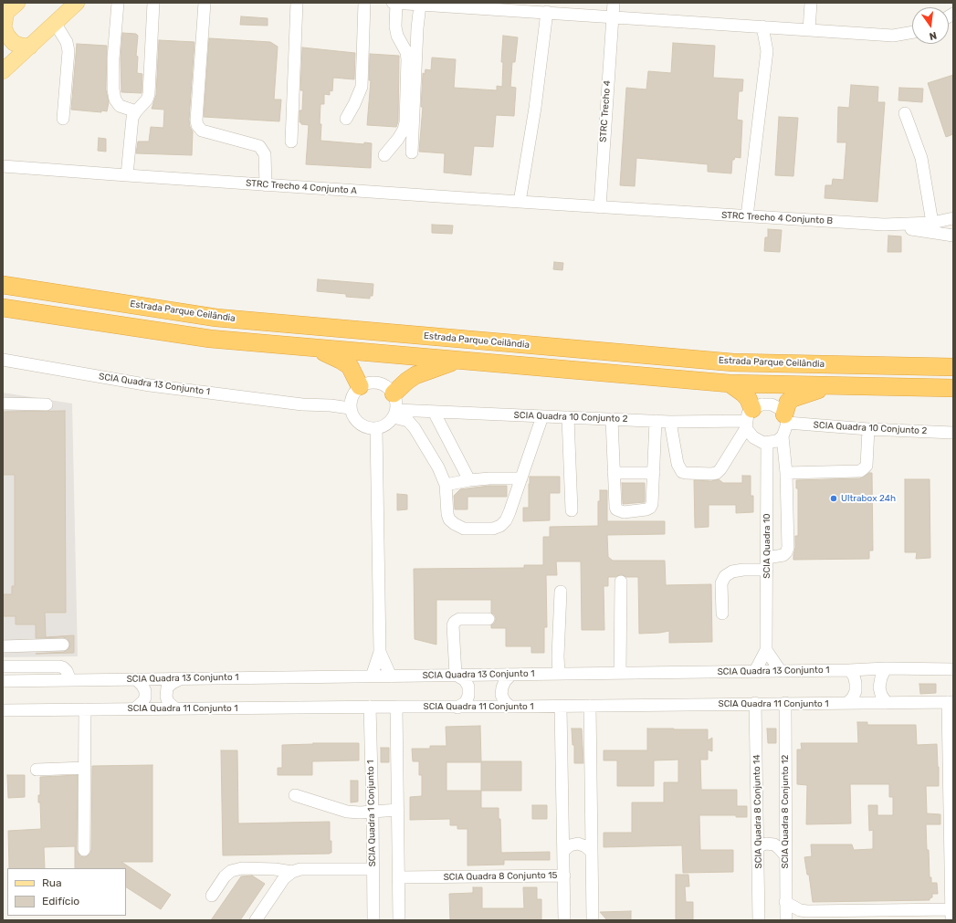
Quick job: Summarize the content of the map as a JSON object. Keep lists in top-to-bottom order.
{
  "streets": {
    "highway": ["Estrada Parque Ceilândia"],
    "street": [
      "STRC Trecho 4",
      "STRC Trecho 4 Conjunto A",
      "STRC Trecho 4 Conjunto B",
      "SCIA Quadra 13 Conjunto 1",
      "SCIA Quadra 10 Conjunto 2",
      "SCIA Quadra 10",
      "SCIA Quadra 11 Conjunto 1",
      "SCIA Quadra 8 Conjunto 14",
      "SCIA Quadra 8 Conjunto 12",
      "SCIA Quadra 1 Conjunto 1",
      "SCIA Quadra 8 Conjunto 15"
    ]
  },
  "crossings": [
    ["STRC Trecho 4", "STRC Trecho 4 Conjunto A"],
    ["STRC Trecho 4", "STRC Trecho 4 Conjunto B"],
    ["STRC Trecho 4 Conjunto A", "STRC Trecho 4 Conjunto B"],
    ["SCIA Quadra 13 Conjunto 1", "SCIA Quadra 10 Conjunto 2"],
    ["SCIA Quadra 13 Conjunto 1", "SCIA Quadra 10"],
    ["SCIA Quadra 10 Conjunto 2", "SCIA Quadra 10"],
    ["SCIA Quadra 11 Conjunto 1", "SCIA Quadra 8 Conjunto 14"],
    ["SCIA Quadra 11 Conjunto 1", "SCIA Quadra 8 Conjunto 12"],
    ["SCIA Quadra 11 Conjunto 1", "SCIA Quadra 1 Conjunto 1"],
    ["SCIA Quadra 11 Conjunto 1", "SCIA Quadra 8 Conjunto 15"]
  ],
  "places": ["Ultrabox 24h"],
  "legend": ["Rua", "Edifício"],
  "north": "bottom"
}
